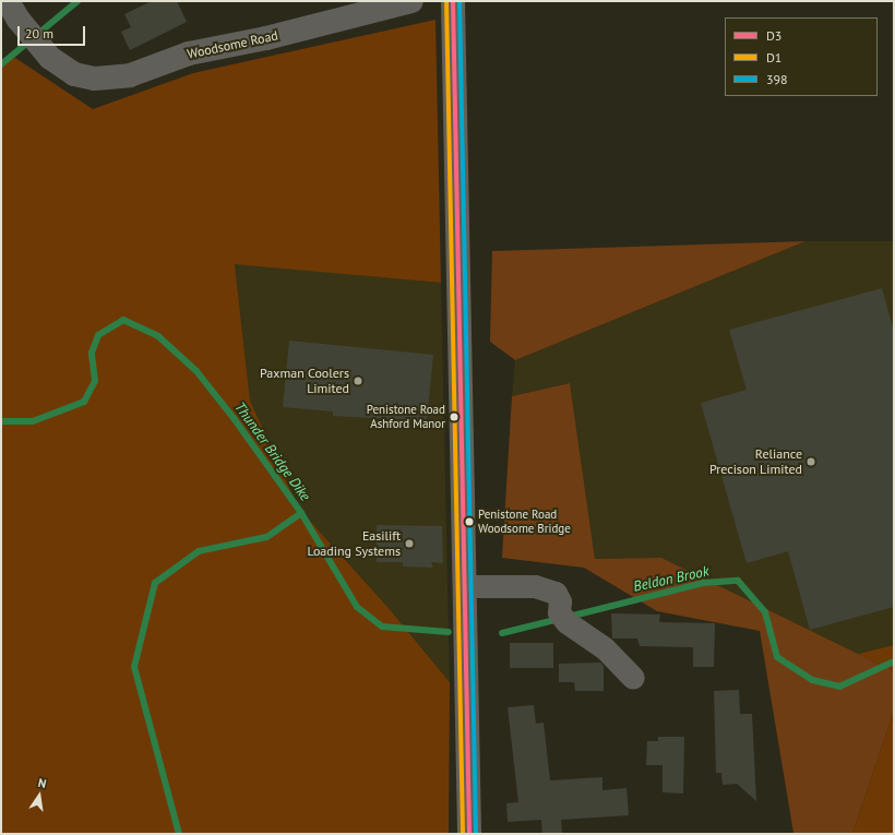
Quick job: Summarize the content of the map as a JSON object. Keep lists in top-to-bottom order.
{
  "streets": {
    "street": ["Woodsome Road"]
  },
  "water": ["Thunder Bridge Dike", "Beldon Brook"],
  "places": [
    "Paxman Coolers Limited",
    "Penistone Road Ashford Manor",
    "Reliance Precison Limited",
    "Penistone Road Woodsome Bridge",
    "Easilift Loading Systems"
  ],
  "lines": ["transit line D3", "transit line D1", "transit line 398"],
  "legend": ["D3", "D1", "398"],
  "scale_bar": "20 m",
  "north": "top"
}
